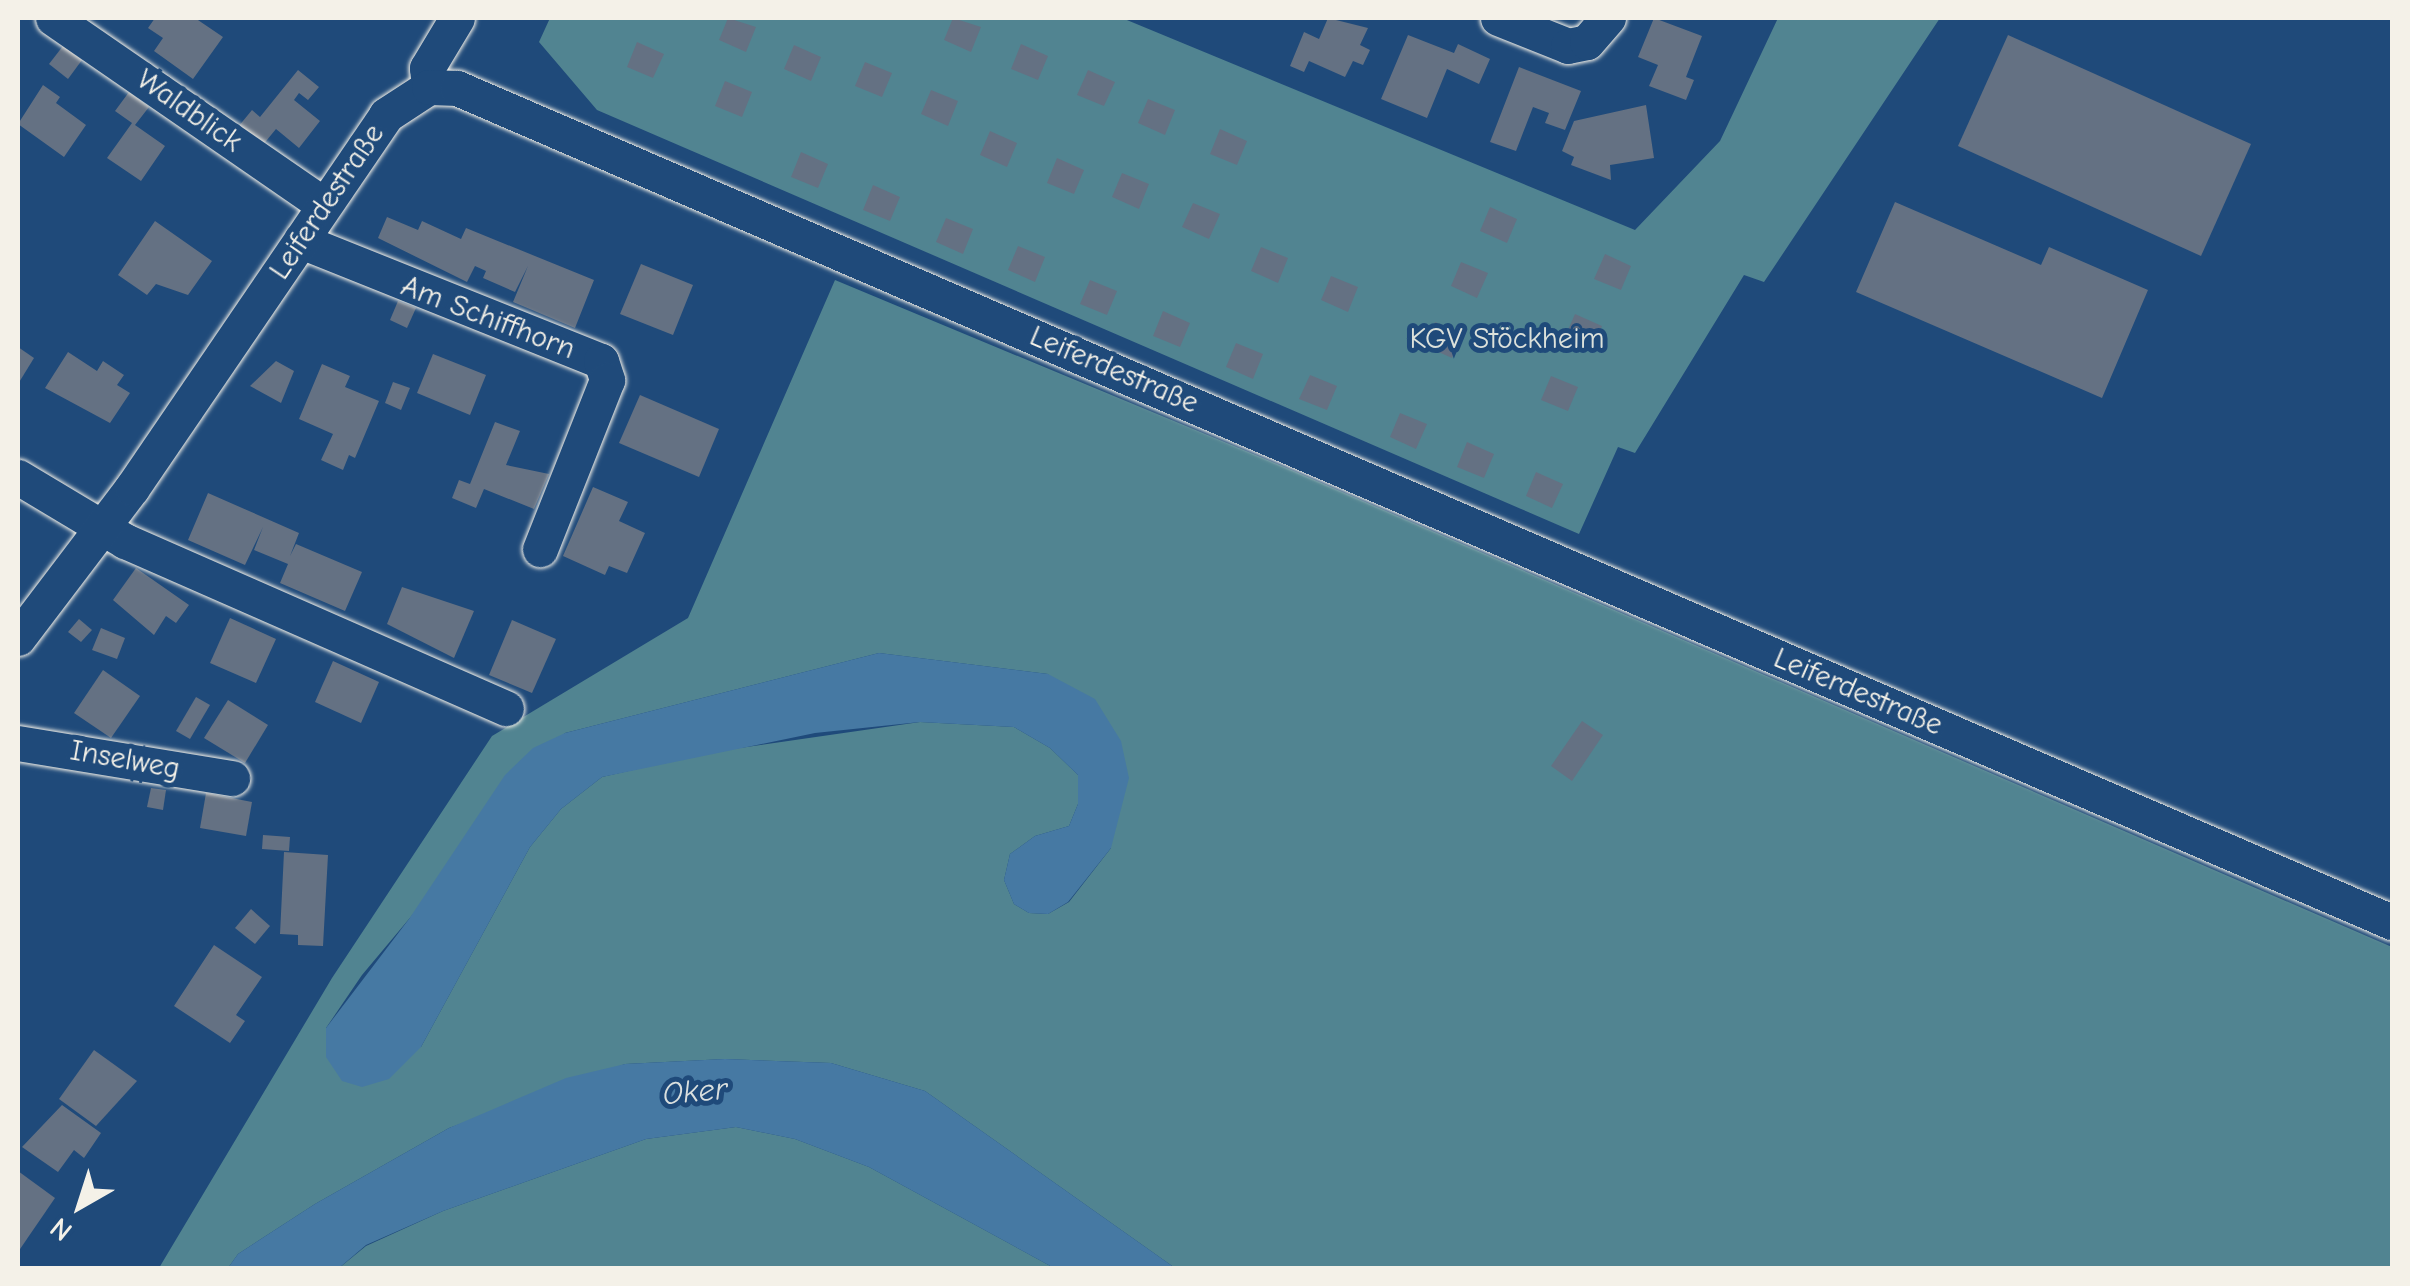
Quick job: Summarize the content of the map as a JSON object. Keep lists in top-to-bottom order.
{
  "streets": {
    "street": [
      "Waldblick",
      "Leiferdestraße",
      "Am Schiffhorn",
      "Inselweg"
    ]
  },
  "crossings": [
    ["Waldblick", "Leiferdestraße"],
    ["Leiferdestraße", "Am Schiffhorn"]
  ],
  "water": ["Oker"],
  "parks": ["KGV Stöckheim"],
  "north": "bottom left"
}
